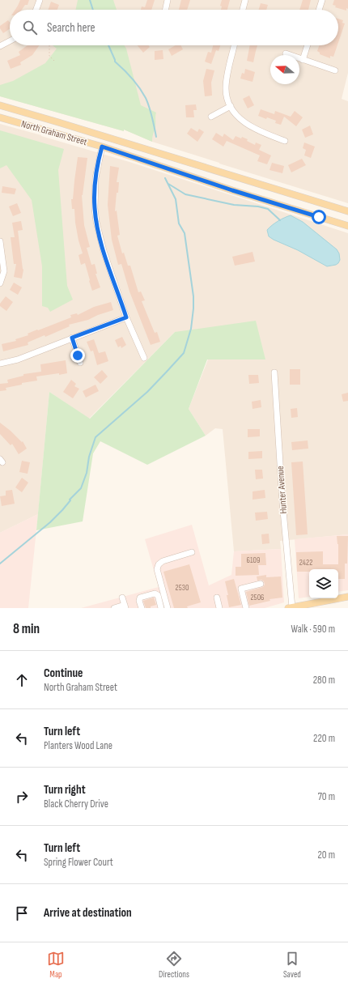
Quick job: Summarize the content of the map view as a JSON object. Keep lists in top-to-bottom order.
{
  "streets": {
    "main road": ["North Graham Street"],
    "street": ["Hunter Avenue"]
  },
  "house_numbers": [
    "6109",
    "2422",
    "2530",
    "2506"
  ],
  "north": "left",
  "page": {
    "search": "Search here",
    "heading": ["8 min", "Walk · 590 m"],
    "list": [
      ["Continue", "North Graham Street", "280 m"],
      ["Turn left", "Planters Wood Lane", "220 m"],
      ["Turn right", "Black Cherry Drive", "70 m"],
      ["Turn left", "Spring Flower Court", "20 m"],
      "Arrive at destination"
    ],
    "nav": ["Map", "Directions", "Saved"]
  }
}
